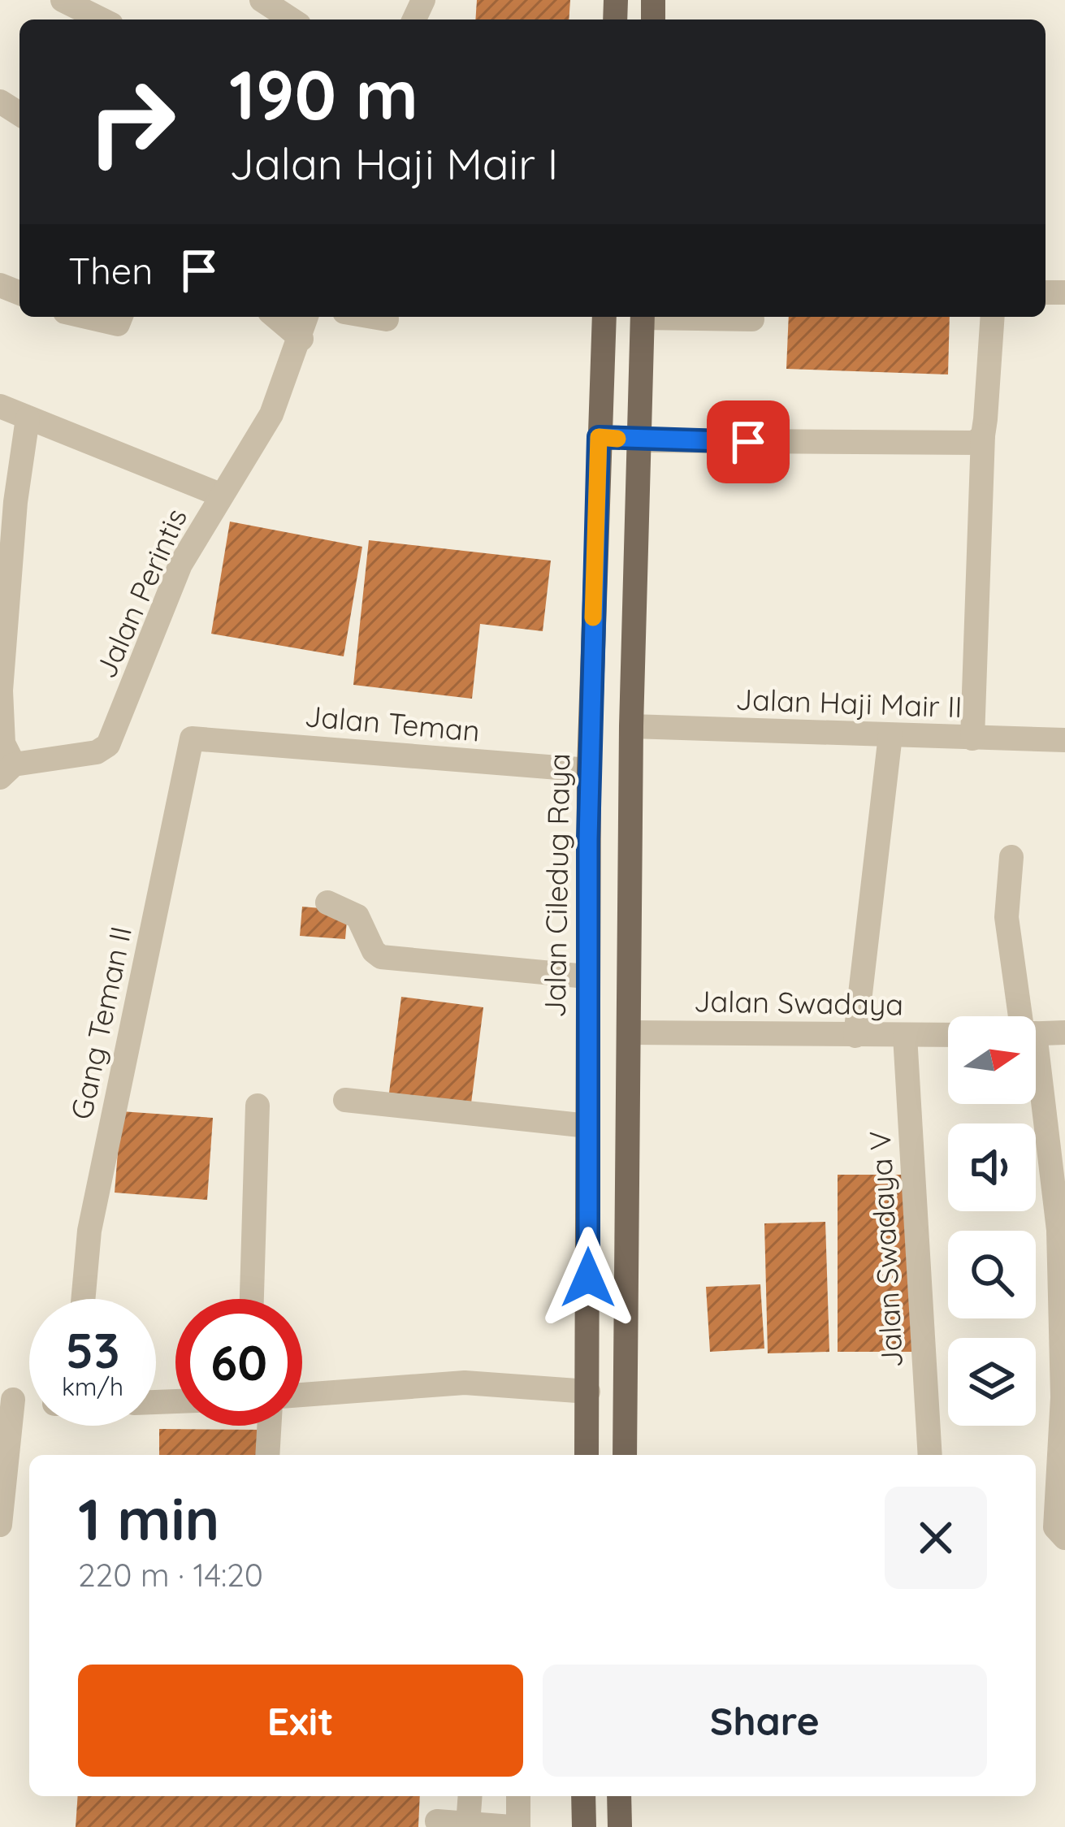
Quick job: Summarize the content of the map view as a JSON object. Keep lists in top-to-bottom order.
{
  "streets": {
    "main road": ["Jalan Ciledug Raya"],
    "street": [
      "Jalan Perintis",
      "Jalan Haji Mair II",
      "Jalan Teman",
      "Jalan Swadaya",
      "Gang Teman II",
      "Jalan Swadaya V"
    ]
  },
  "crossings": [
    ["Jalan Teman", "Jalan Ciledug Raya"],
    ["Jalan Teman", "Gang Teman II"],
    ["Jalan Swadaya", "Jalan Swadaya V"]
  ],
  "north": "right",
  "page": {
    "turn": ["190 m", "Jalan Haji Mair I"],
    "then": "Then",
    "speed": "53 km/h",
    "limit": "60",
    "heading": ["1 min", "220 m · 14:20"],
    "buttons": ["Exit", "Share"]
  }
}
